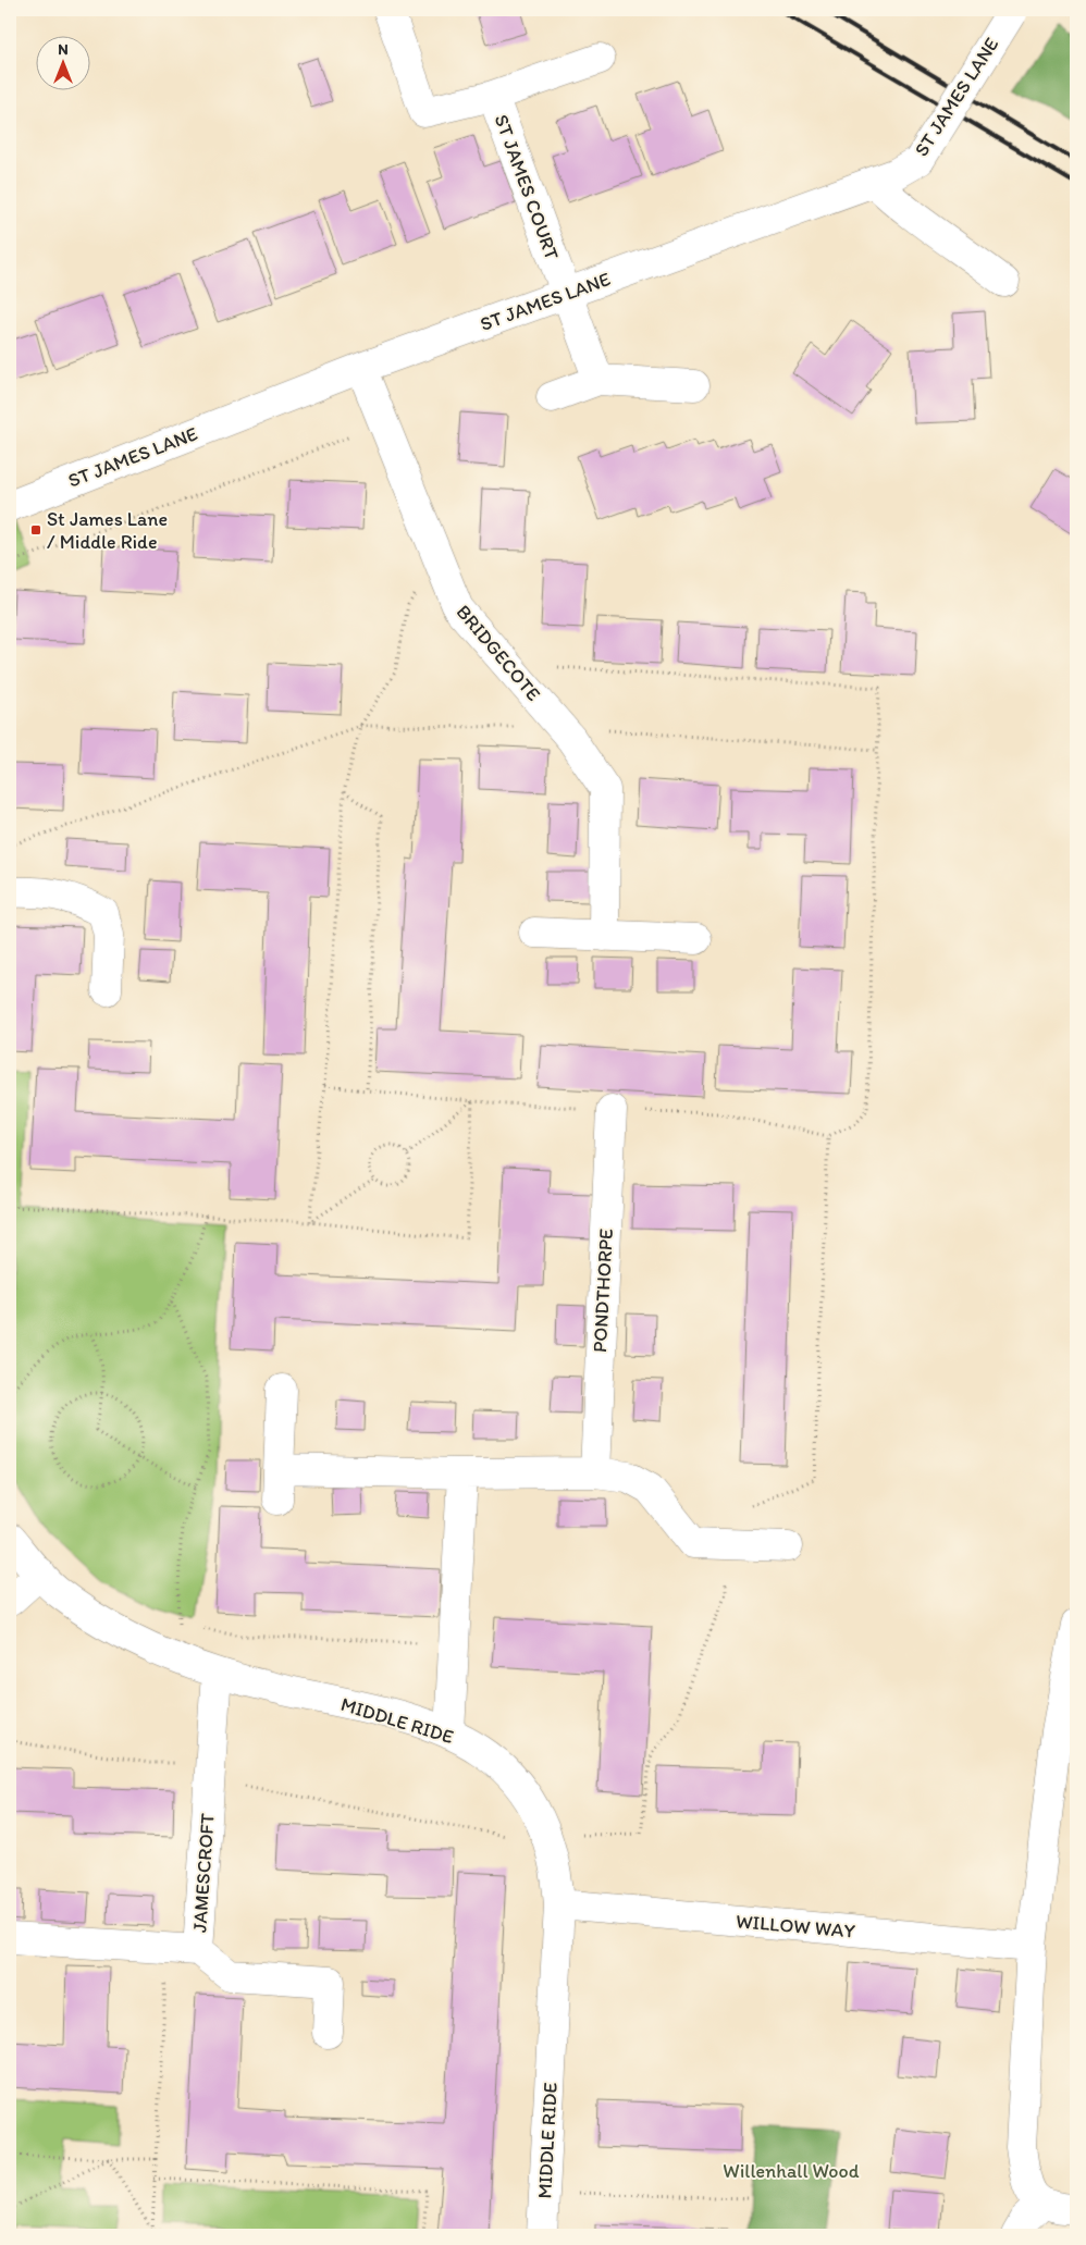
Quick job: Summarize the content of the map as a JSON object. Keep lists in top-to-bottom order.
{
  "streets": {
    "street": [
      "ST JAMES LANE",
      "ST JAMES COURT",
      "BRIDGECOTE",
      "PONDTHORPE",
      "MIDDLE RIDE",
      "JAMESCROFT",
      "WILLOW WAY"
    ]
  },
  "crossings": [
    ["ST JAMES LANE", "ST JAMES COURT"],
    ["ST JAMES LANE", "BRIDGECOTE"],
    ["MIDDLE RIDE", "JAMESCROFT"],
    ["MIDDLE RIDE", "WILLOW WAY"]
  ],
  "parks": ["Willenhall Wood"],
  "places": {
    "transit": ["St James Lane / Middle Ride"]
  },
  "north": "top"
}
